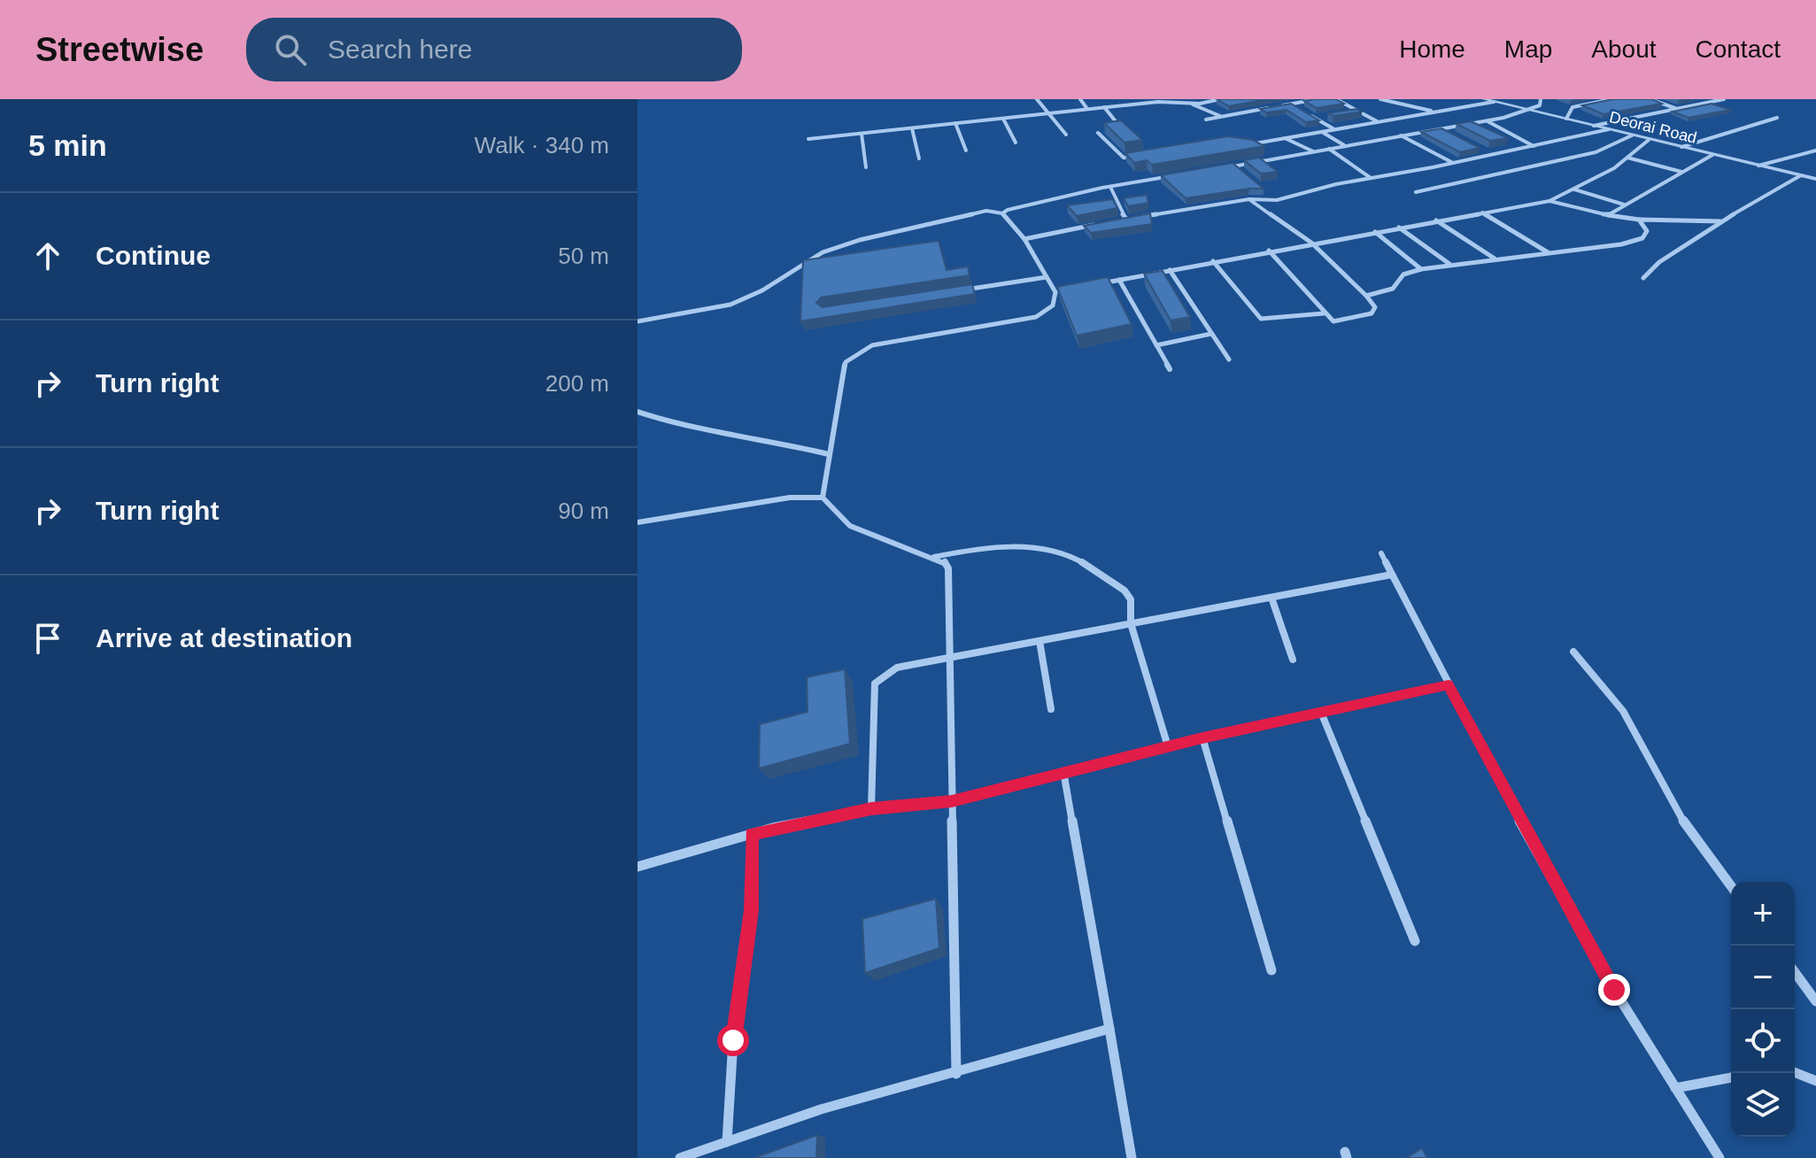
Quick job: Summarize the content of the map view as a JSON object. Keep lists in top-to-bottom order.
{
  "streets": {
    "street": ["Deorai Road"]
  },
  "page": {
    "header": "Streetwise",
    "search": "Search here",
    "nav": [
      "Home",
      "Map",
      "About",
      "Contact"
    ],
    "heading": ["5 min", "Walk · 340 m"],
    "list": [
      ["Continue", "50 m"],
      ["Turn right", "200 m"],
      ["Turn right", "90 m"],
      "Arrive at destination"
    ],
    "map_buttons": ["+", "−"]
  }
}
